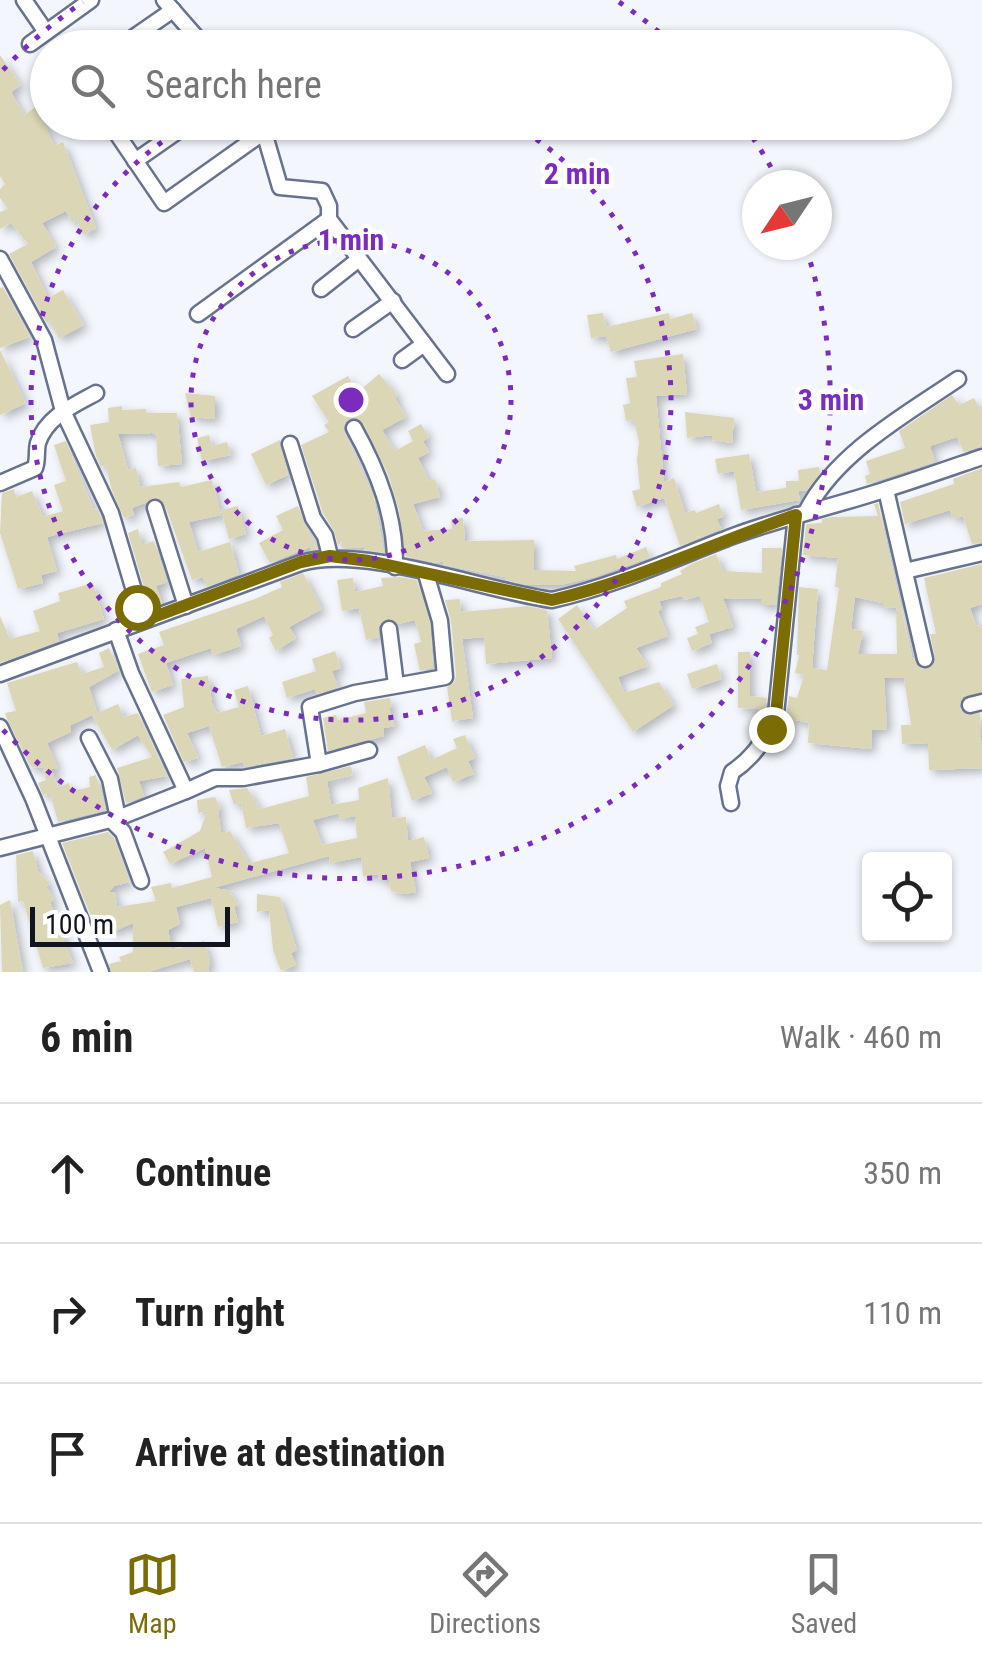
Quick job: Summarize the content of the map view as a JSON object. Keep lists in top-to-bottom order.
{
  "scale_bar": "100 m",
  "north": "bottom left",
  "page": {
    "search": "Search here",
    "scale": "100 m",
    "heading": ["6 min", "Walk · 460 m"],
    "list": [
      ["Continue", "350 m"],
      ["Turn right", "110 m"],
      "Arrive at destination"
    ],
    "nav": ["Map", "Directions", "Saved"]
  },
  "rings": ["2 min", "1 min", "3 min"]
}
